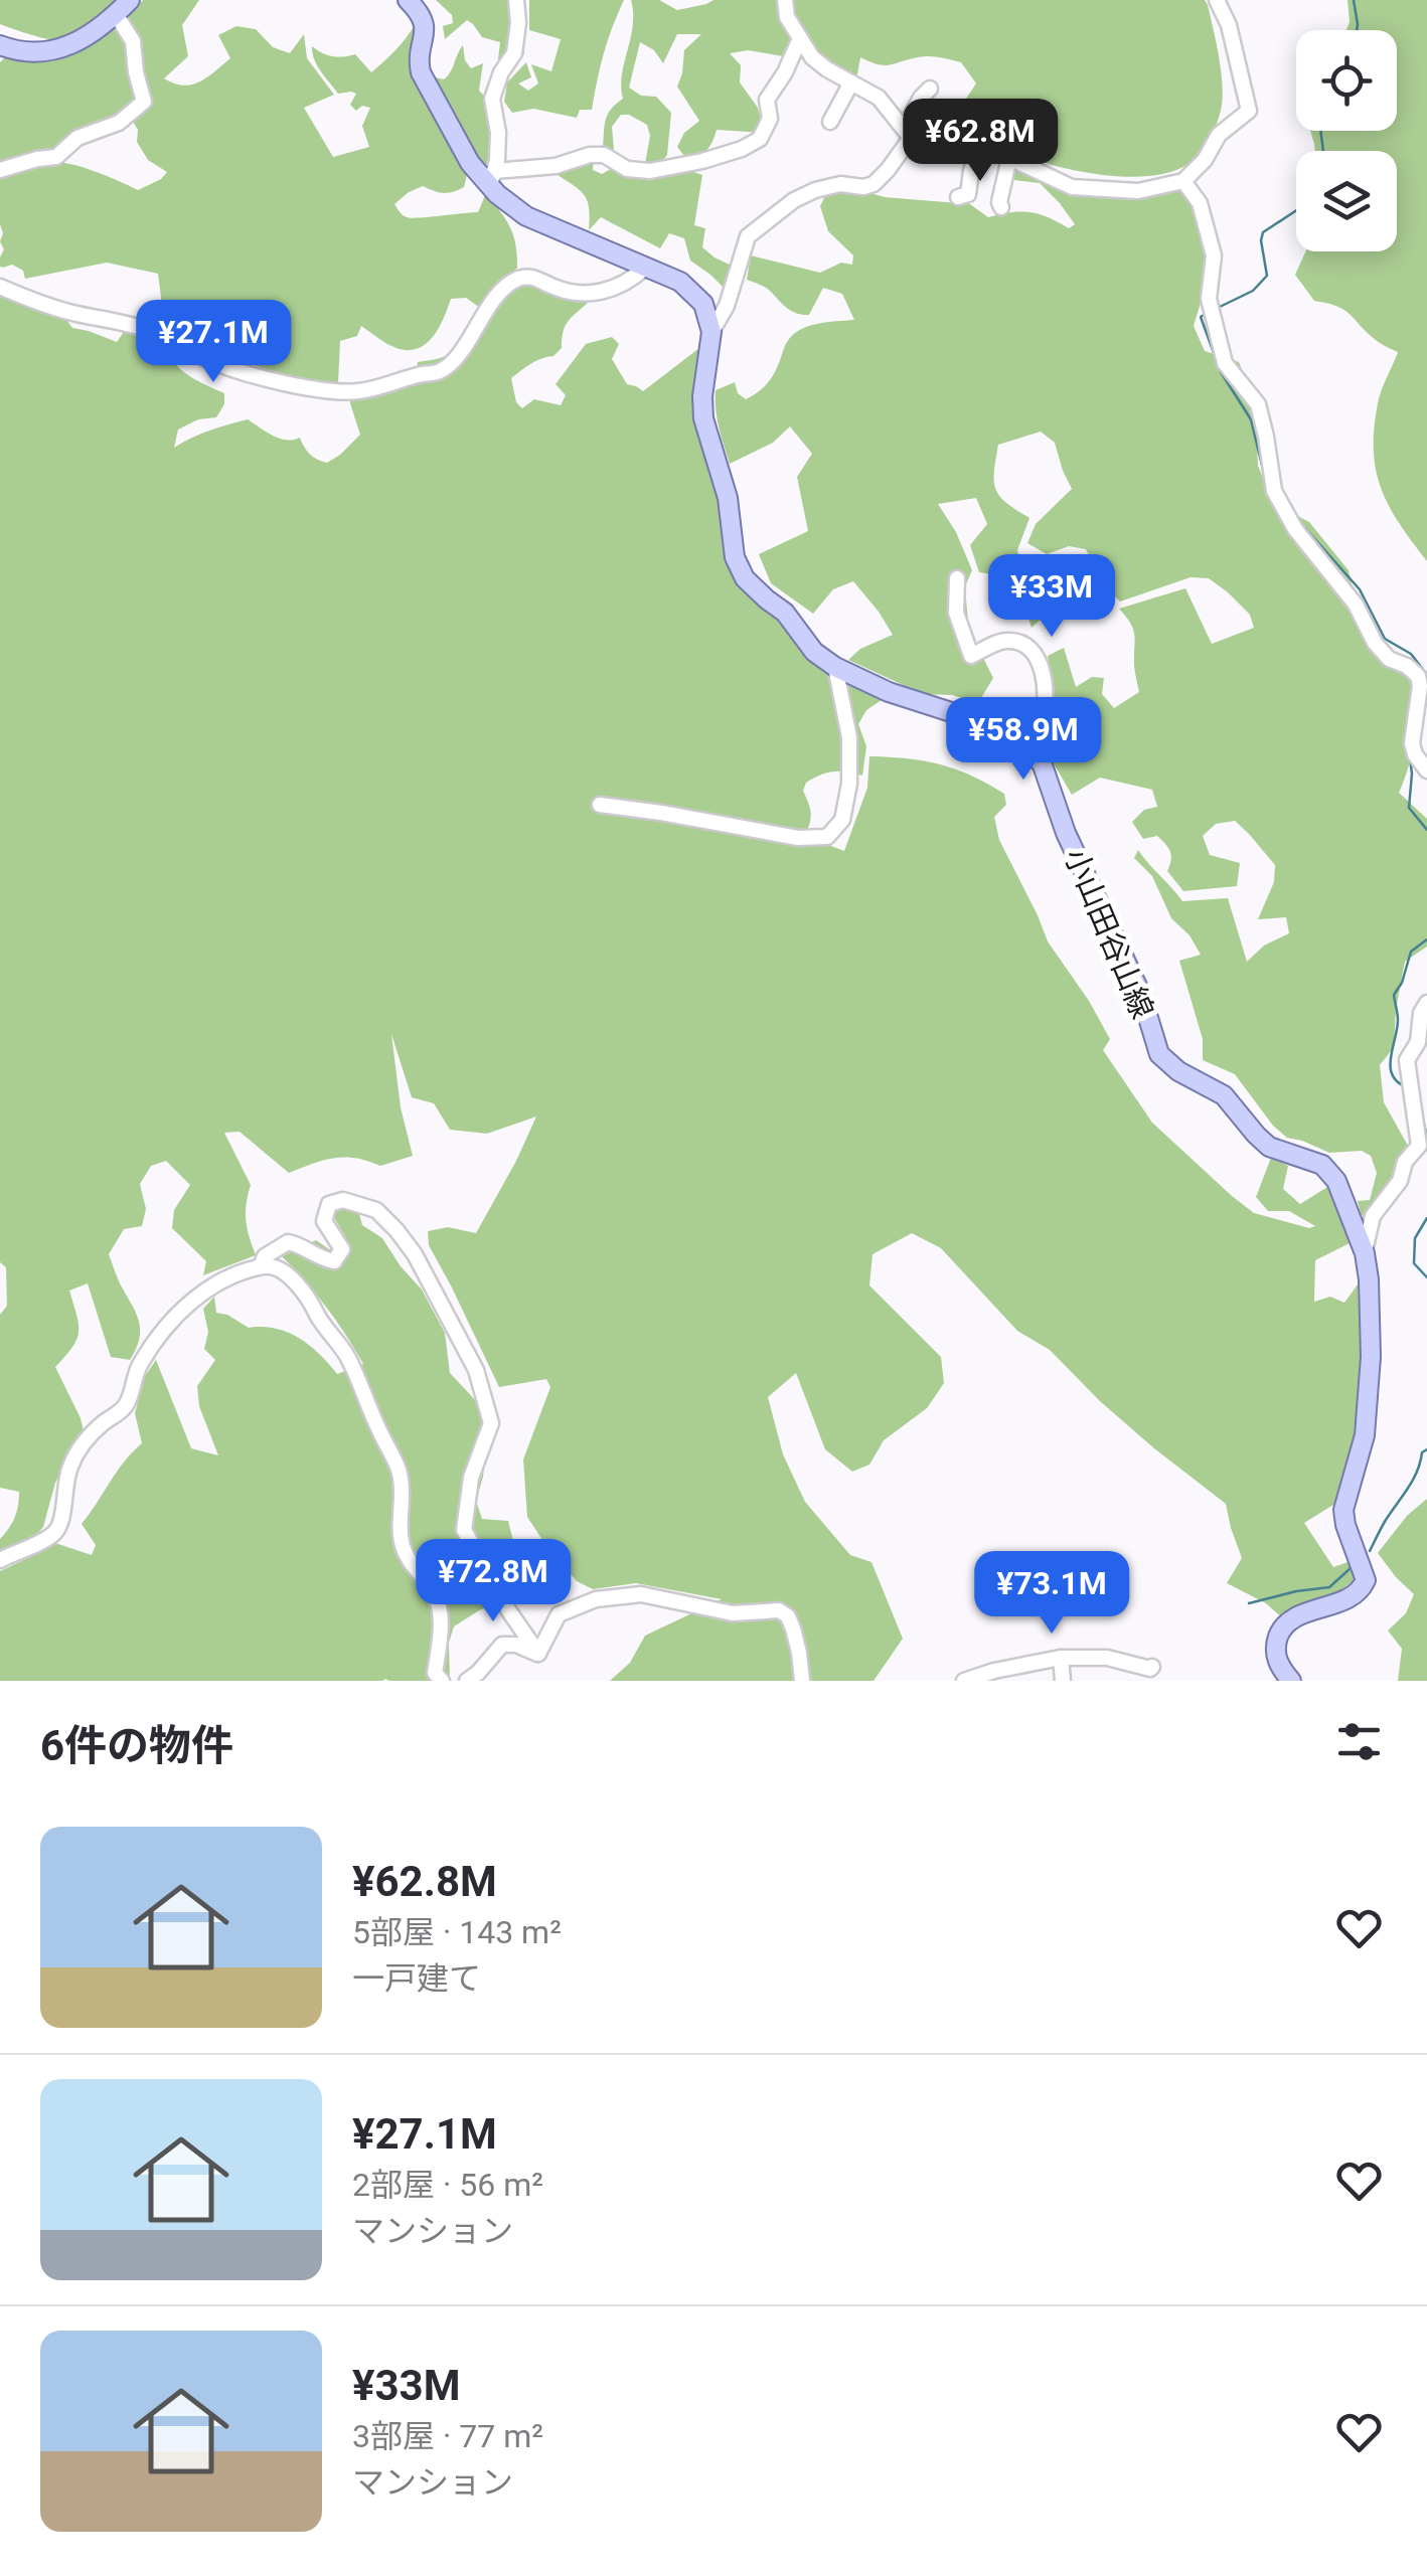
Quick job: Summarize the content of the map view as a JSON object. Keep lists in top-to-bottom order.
{
  "streets": {
    "main road": ["小山田谷山線"]
  },
  "page": {
    "price": [
      "¥62.8M",
      "¥27.1M",
      "¥33M",
      "¥58.9M",
      "¥72.8M",
      "¥73.1M"
    ],
    "heading": "6件の物件",
    "list": [
      {
        "name": "¥62.8M",
        "note": "5部屋 · 143 m² · 一戸建て"
      },
      {
        "name": "¥27.1M",
        "note": "2部屋 · 56 m² · マンション"
      },
      {
        "name": "¥33M",
        "note": "3部屋 · 77 m² · マンション"
      }
    ]
  }
}
